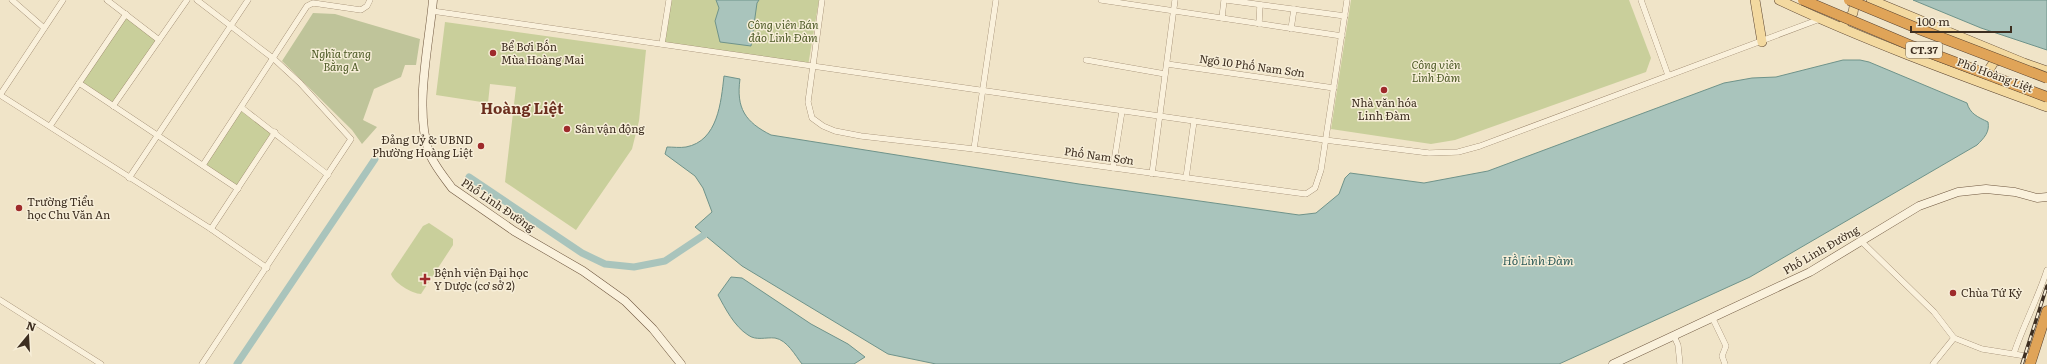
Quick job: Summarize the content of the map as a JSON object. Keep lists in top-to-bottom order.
{
  "streets": {
    "highway": ["CT.37"],
    "main road": ["Phố Hoàng Liệt"],
    "street": ["Ngõ 10 Phố Nam Sơn", "Phố Nam Sơn", "Phố Linh Đường"]
  },
  "crossings": [
    ["Ngõ 10 Phố Nam Sơn", "Phố Nam Sơn"]
  ],
  "districts": ["Hoàng Liệt"],
  "water": ["Hồ Linh Đàm"],
  "parks": ["Công viên Bán đảo Linh Đàm", "Nghĩa trang Bằng A", "Công viên Linh Đàm"],
  "places": {
    "other": [
      "Bể Bơi Bốn Mùa Hoàng Mai",
      "Nhà văn hóa Linh Đàm",
      "Sân vận động",
      "Đảng Uỷ & UBND Phường Hoàng Liệt",
      "Trường Tiểu học Chu Văn An",
      "Chùa Tứ Kỳ"
    ],
    "health": ["Bệnh viện Đại học Y Dược (cơ sở 2)"]
  },
  "scale_bar": "100 m",
  "north": "top"
}
